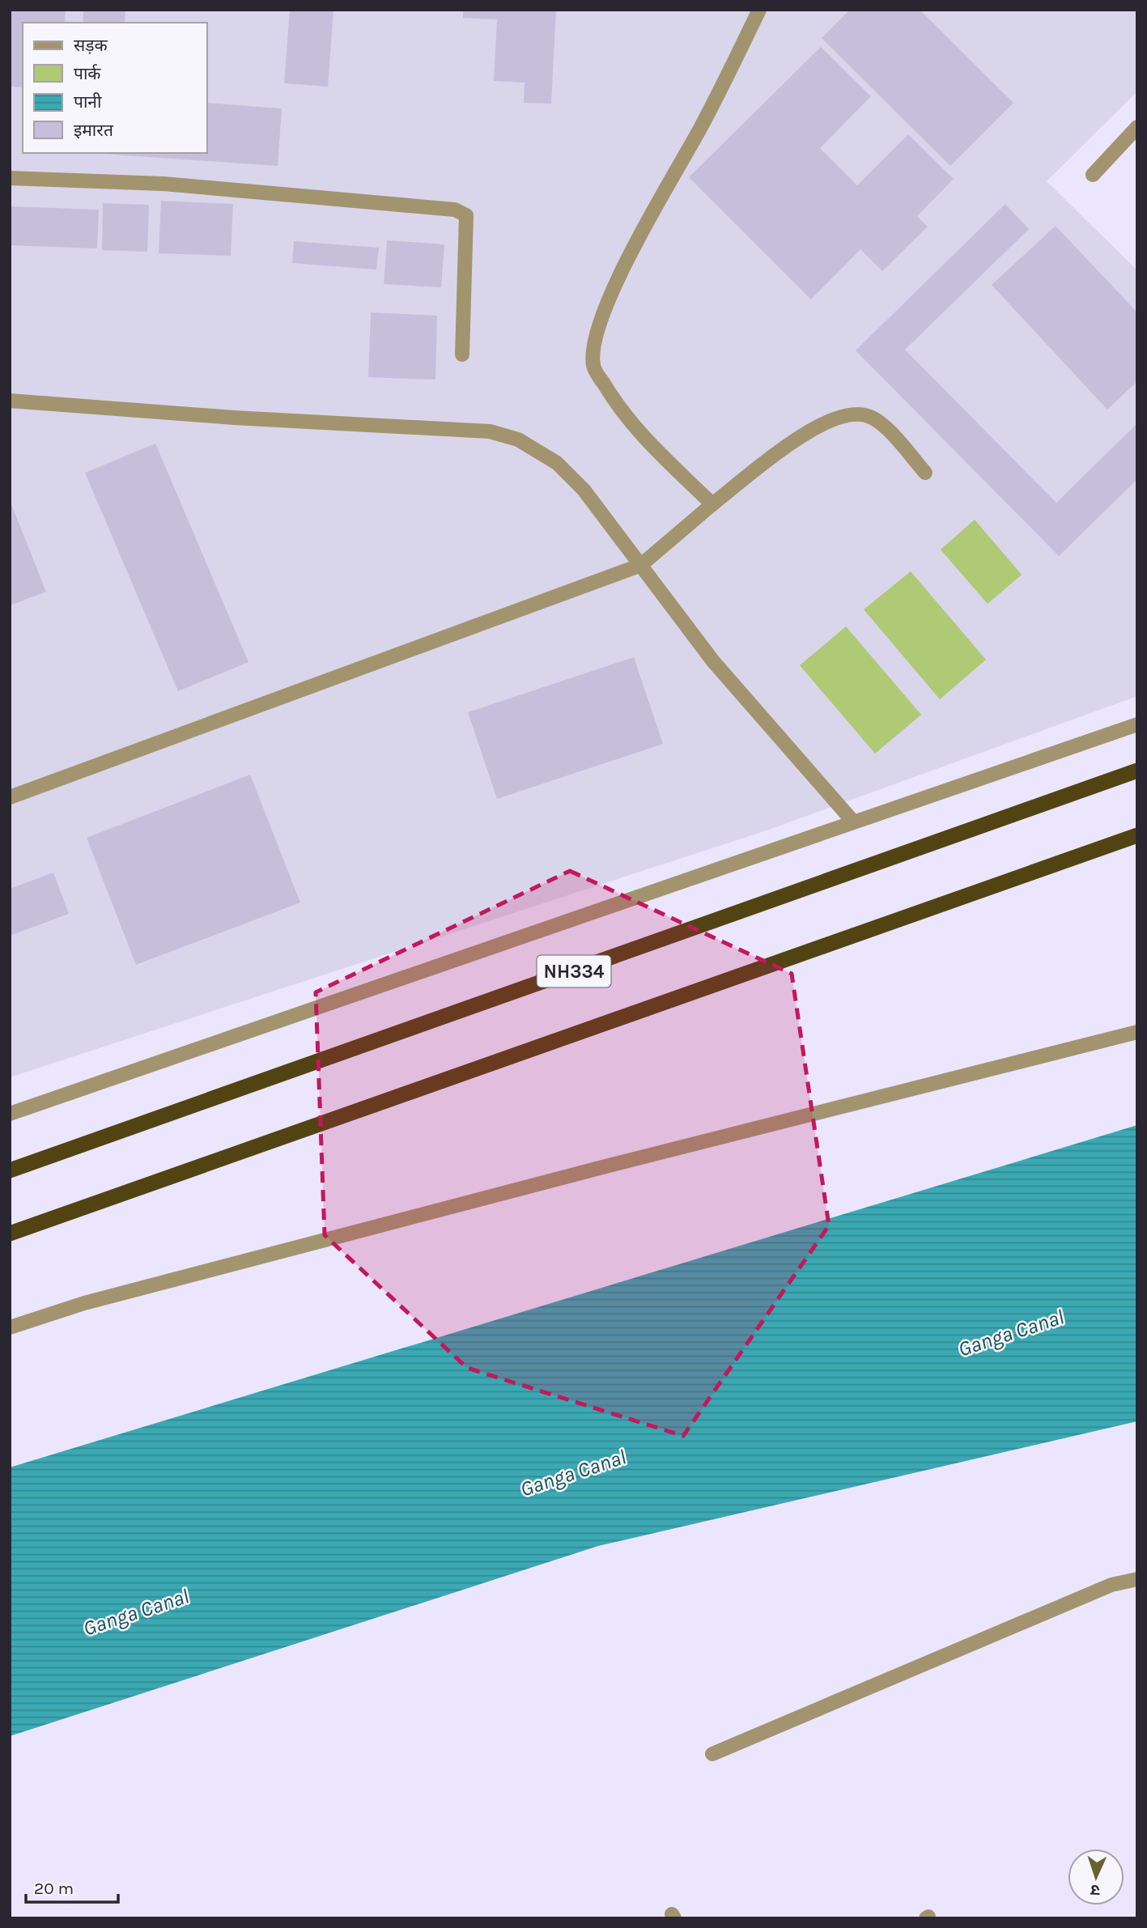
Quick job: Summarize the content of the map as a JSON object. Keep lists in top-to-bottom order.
{
  "streets": {
    "highway": ["NH334"]
  },
  "water": ["Ganga Canal"],
  "legend": [
    "सड़क",
    "पार्क",
    "पानी",
    "इमारत"
  ],
  "scale_bar": "20 m",
  "north": "bottom"
}
